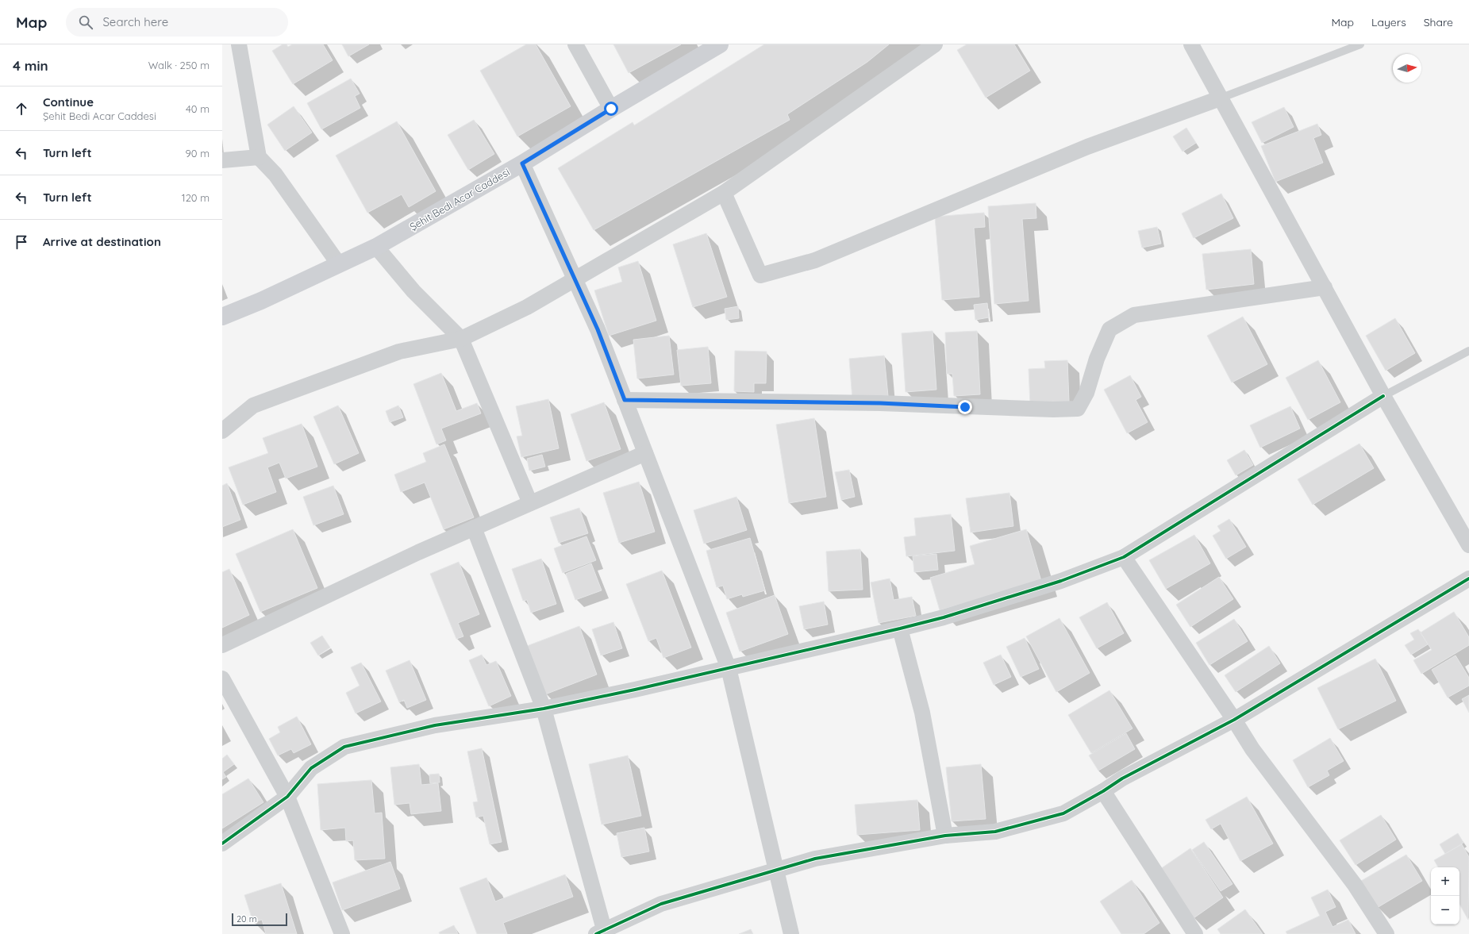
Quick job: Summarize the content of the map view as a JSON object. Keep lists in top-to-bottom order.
{
  "streets": {
    "street": ["Şehit Bedi Acar Caddesi"]
  },
  "scale_bar": "20 m",
  "north": "right",
  "page": {
    "header": "Map",
    "search": "Search here",
    "nav": ["Map", "Layers", "Share"],
    "heading": ["4 min", "Walk · 250 m"],
    "list": [
      ["Continue", "Şehit Bedi Acar Caddesi", "40 m"],
      ["Turn left", "90 m"],
      ["Turn left", "120 m"],
      "Arrive at destination"
    ],
    "map_buttons": ["+", "−"],
    "scale": "20 m"
  }
}
